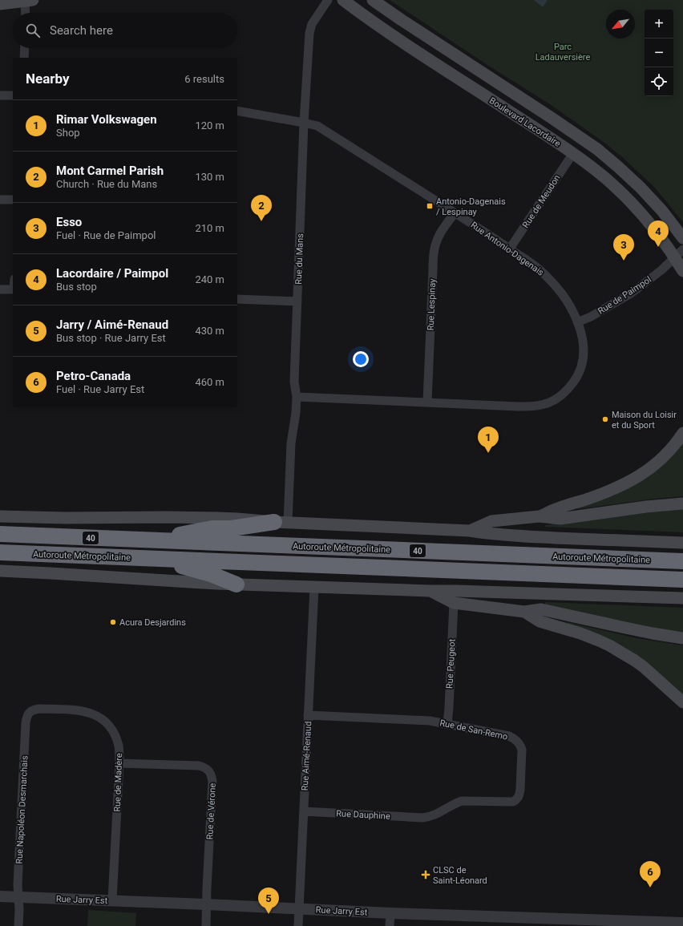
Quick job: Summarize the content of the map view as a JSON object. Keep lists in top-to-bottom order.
{
  "streets": {
    "highway": ["40", "Autoroute Métropolitaine"],
    "main road": ["Boulevard Lacordaire"],
    "street": [
      "Rue de Meudon",
      "Rue Antonio-Dagenais",
      "Rue du Mans",
      "Rue de Paimpol",
      "Rue Lespinay",
      "Rue Peugeot",
      "Rue de San-Remo",
      "Rue Aimé-Renaud",
      "Rue de Madère",
      "Rue Napoléon Desmarchais",
      "Rue de Vérone",
      "Rue Dauphine",
      "Rue Jarry Est"
    ]
  },
  "crossings": [
    ["Boulevard Lacordaire", "Rue de Meudon"],
    ["Boulevard Lacordaire", "Rue de Paimpol"],
    ["Rue de Meudon", "Rue Antonio-Dagenais"],
    ["Rue Antonio-Dagenais", "Rue du Mans"],
    ["Rue Antonio-Dagenais", "Rue de Paimpol"],
    ["Rue Antonio-Dagenais", "Rue Lespinay"],
    ["Rue Peugeot", "Rue de San-Remo"],
    ["Rue de San-Remo", "Rue Aimé-Renaud"],
    ["Rue de San-Remo", "Rue Dauphine"],
    ["Rue Aimé-Renaud", "Rue Dauphine"],
    ["Rue Aimé-Renaud", "Rue Jarry Est"],
    ["Rue de Madère", "Rue Napoléon Desmarchais"],
    ["Rue de Madère", "Rue de Vérone"],
    ["Rue de Madère", "Rue Jarry Est"],
    ["Rue Napoléon Desmarchais", "Rue Jarry Est"],
    ["Rue de Vérone", "Rue Jarry Est"]
  ],
  "parks": ["Parc Ladauversière"],
  "places": {
    "transit": ["Antonio-Dagenais / Lespinay"],
    "other": ["Maison du Loisir et du Sport", "Acura Desjardins"],
    "health": ["CLSC de Saint-Léonard"]
  },
  "north": "bottom left",
  "page": {
    "map_buttons": ["+", "−"],
    "search": "Search here",
    "heading": ["Nearby", "6 results"],
    "list": [
      {
        "mark": "1",
        "name": "Rimar Volkswagen",
        "note": "Shop",
        "value": "120 m"
      },
      {
        "mark": "2",
        "name": "Mont Carmel Parish",
        "note": "Church · Rue du Mans",
        "value": "130 m"
      },
      {
        "mark": "3",
        "name": "Esso",
        "note": "Fuel · Rue de Paimpol",
        "value": "210 m"
      },
      {
        "mark": "4",
        "name": "Lacordaire / Paimpol",
        "note": "Bus stop",
        "value": "240 m"
      },
      {
        "mark": "5",
        "name": "Jarry / Aimé-Renaud",
        "note": "Bus stop · Rue Jarry Est",
        "value": "430 m"
      },
      {
        "mark": "6",
        "name": "Petro-Canada",
        "note": "Fuel · Rue Jarry Est",
        "value": "460 m"
      }
    ],
    "pins": [
      "2",
      "4",
      "3",
      "1",
      "6",
      "5"
    ]
  }
}
